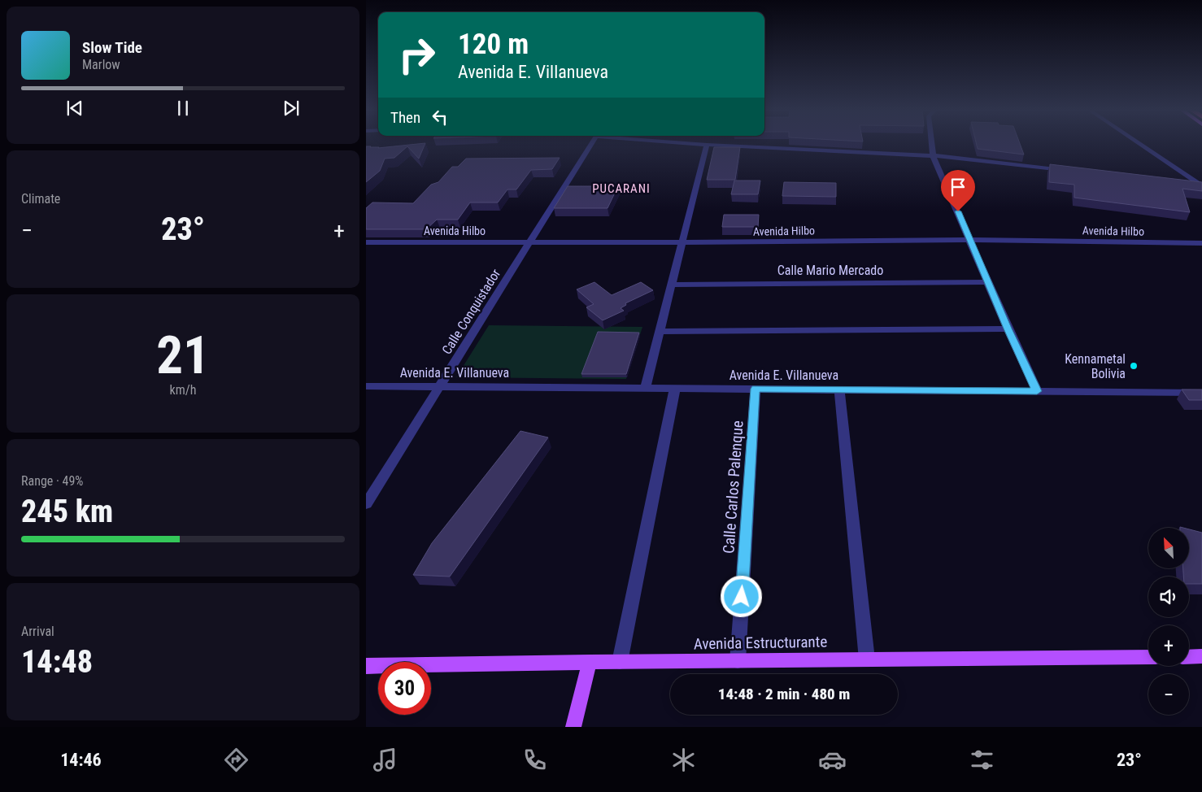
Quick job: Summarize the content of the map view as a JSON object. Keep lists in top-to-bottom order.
{
  "streets": {
    "main road": ["Avenida Estructurante"],
    "street": [
      "Avenida Hilbo",
      "Calle Mario Mercado",
      "Calle Conquistador",
      "Avenida E. Villanueva",
      "Calle Carlos Palenque"
    ]
  },
  "crossings": [
    ["Avenida Hilbo", "Calle Conquistador"],
    ["Calle Conquistador", "Avenida E. Villanueva"],
    ["Avenida E. Villanueva", "Calle Carlos Palenque"],
    ["Calle Carlos Palenque", "Avenida Estructurante"]
  ],
  "districts": ["PUCARANI"],
  "places": ["Kennametal Bolivia"],
  "north": "top left",
  "page": {
    "turn": ["120 m", "Avenida E. Villanueva"],
    "song": ["Slow Tide", "Marlow"],
    "then": "Then",
    "tile": [
      "Climate",
      ["21", "km/h"],
      ["Range · 49%", "245 km"],
      ["Arrival", "14:48"]
    ],
    "heat": ["−", "23°", "+"],
    "map_buttons": ["+", "−"],
    "limit": "30",
    "trip": "14:48 · 2 min · 480 m",
    "tabs": ["14:46", "23°"]
  }
}
